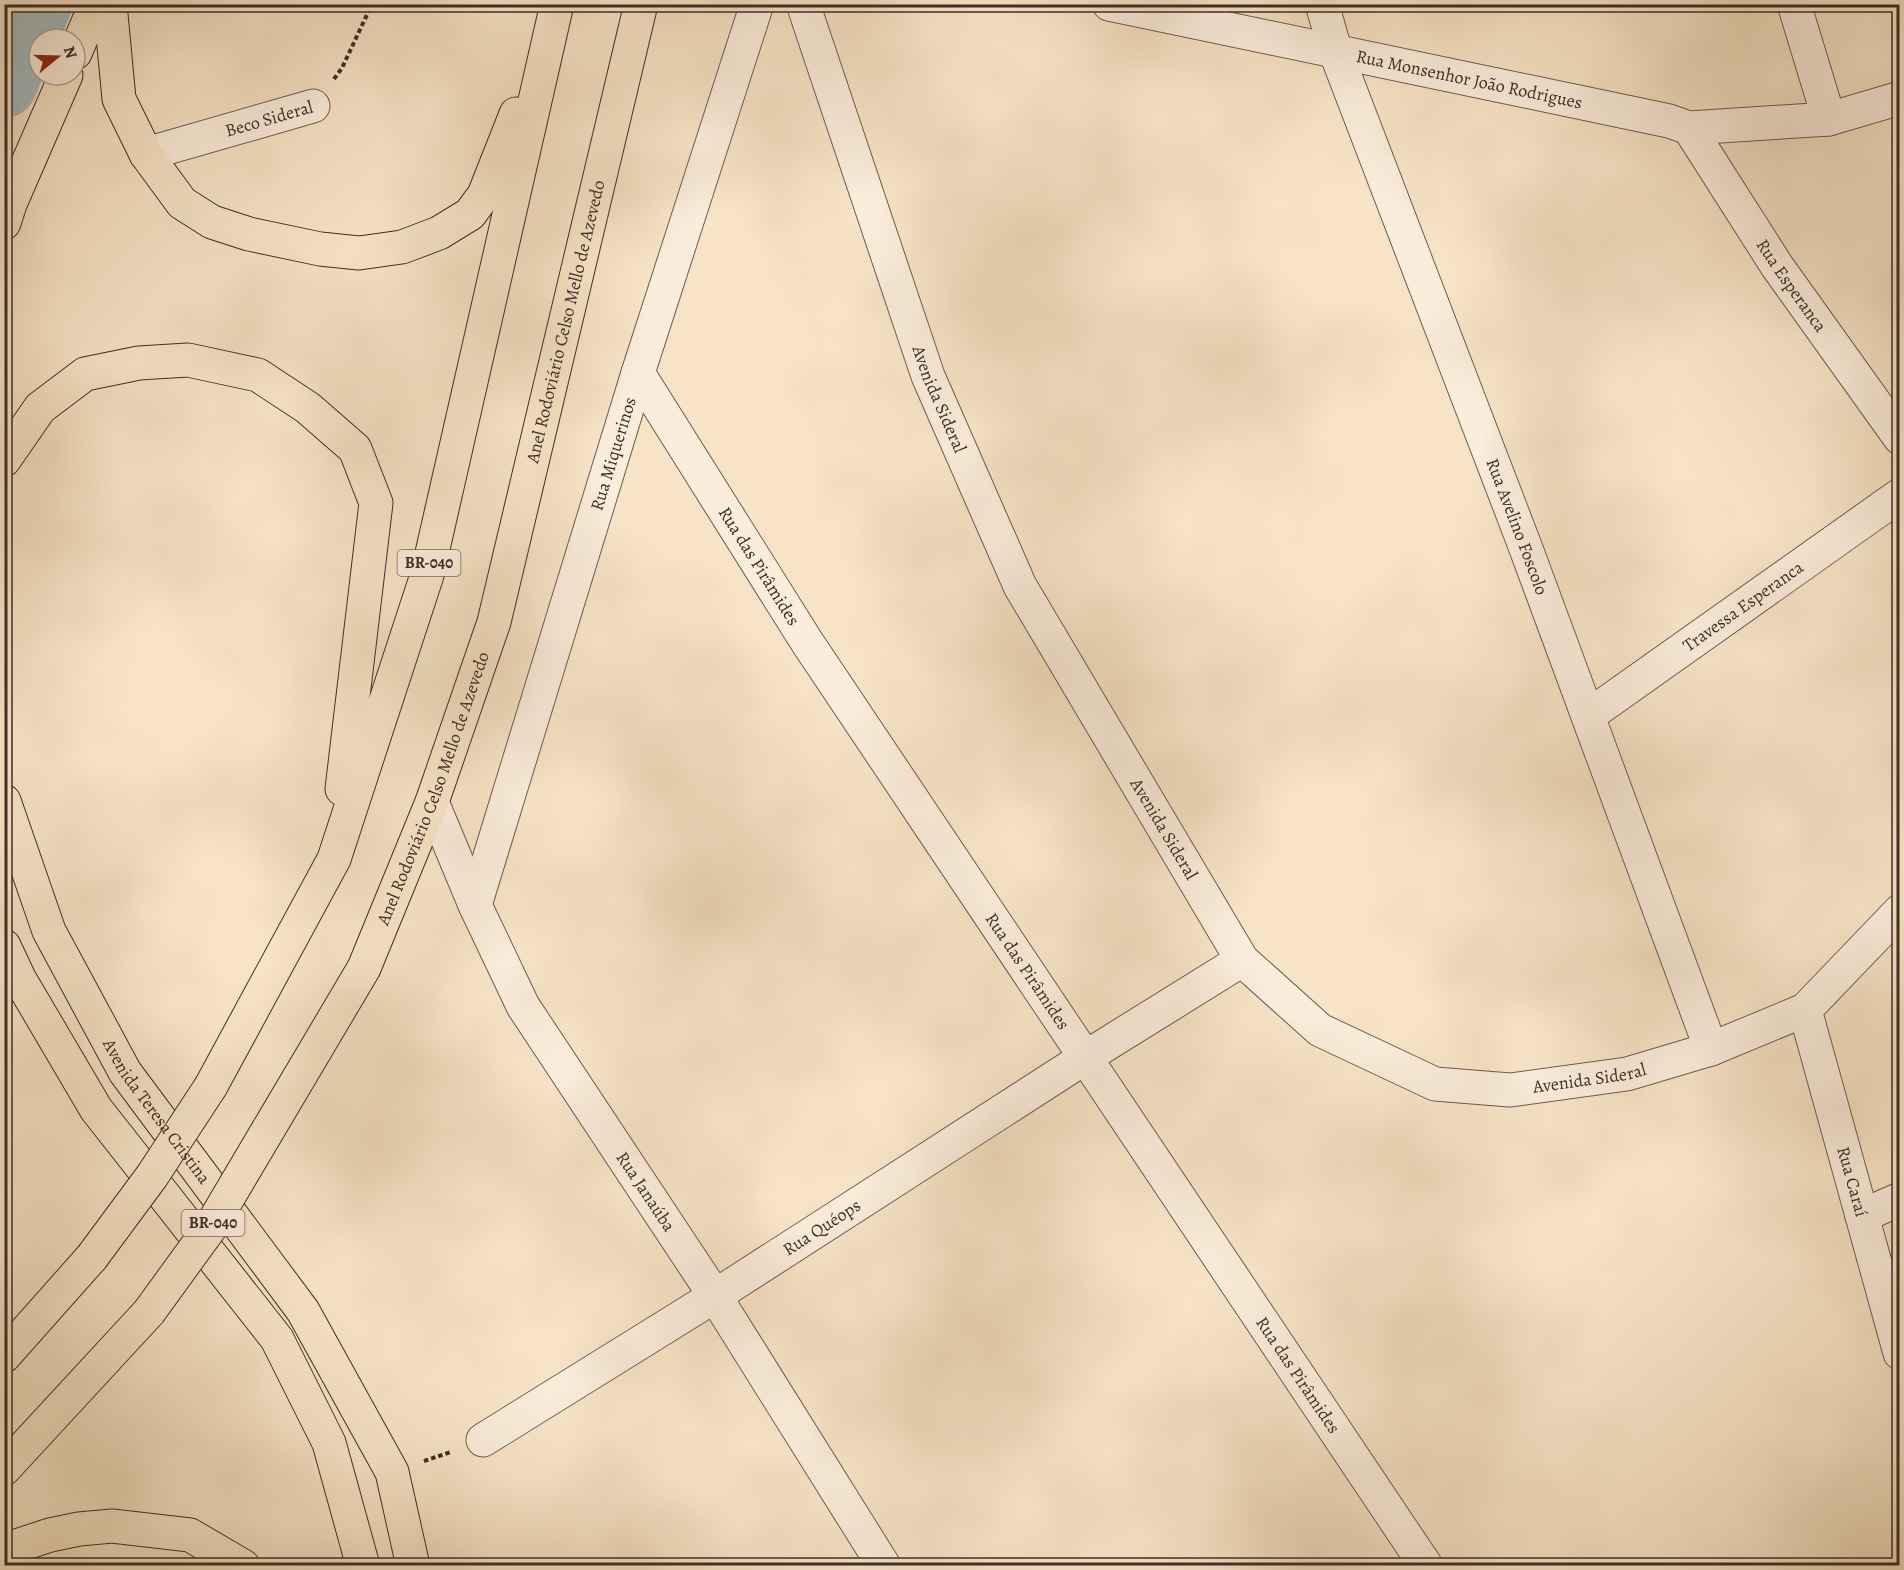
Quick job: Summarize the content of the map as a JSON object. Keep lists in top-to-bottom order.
{
  "streets": {
    "main road": ["Anel Rodoviário Celso Mello de Azevedo", "BR-040", "Avenida Teresa Cristina"],
    "street": [
      "Rua Monsenhor João Rodrigues",
      "Beco Sideral",
      "Rua Esperanca",
      "Avenida Sideral",
      "Rua Miquerinos",
      "Rua Avelino Foscolo",
      "Rua das Pirâmides",
      "Travessa Esperanca",
      "Rua Caraí",
      "Rua Janaúba",
      "Rua Quéops"
    ]
  },
  "crossings": [
    ["Rua Monsenhor João Rodrigues", "Rua Esperanca"],
    ["Rua Monsenhor João Rodrigues", "Rua Avelino Foscolo"],
    ["Anel Rodoviário Celso Mello de Azevedo", "Rua Janaúba"],
    ["Avenida Sideral", "Rua Avelino Foscolo"],
    ["Avenida Sideral", "Rua Caraí"],
    ["Avenida Sideral", "Rua Quéops"],
    ["Rua Miquerinos", "Rua das Pirâmides"],
    ["Rua Miquerinos", "Rua Janaúba"],
    ["Rua Avelino Foscolo", "Travessa Esperanca"],
    ["Rua das Pirâmides", "Rua Quéops"],
    ["Rua Janaúba", "Rua Quéops"]
  ],
  "north": "right"
}
